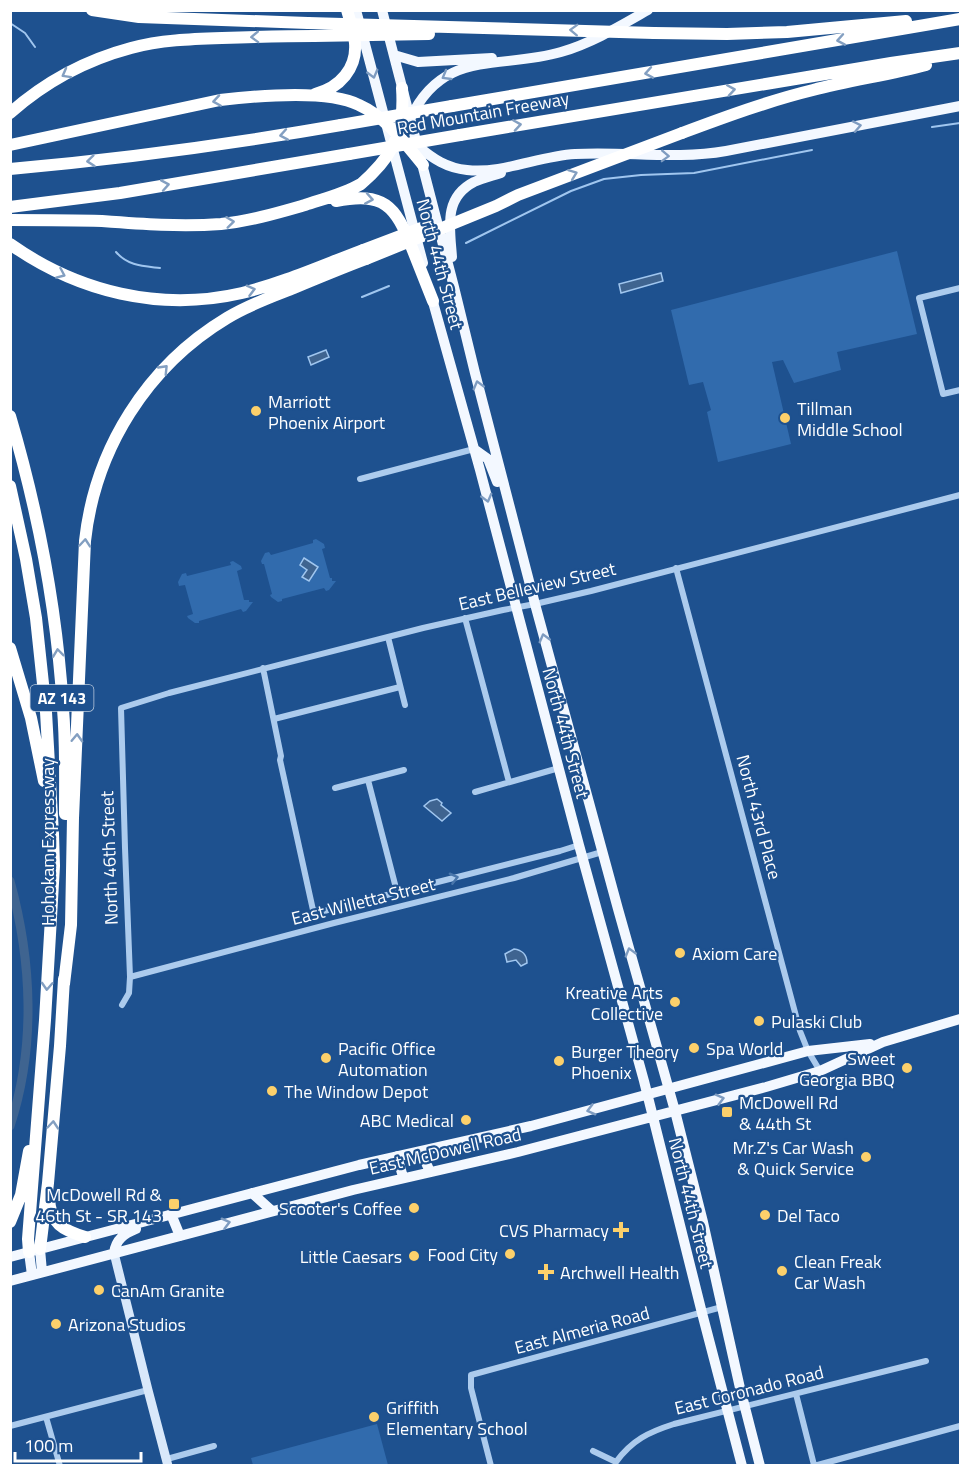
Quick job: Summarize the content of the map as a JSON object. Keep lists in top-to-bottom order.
{
  "streets": {
    "highway": ["Red Mountain Freeway", "AZ 143", "Hohokam Expressway"],
    "main road": ["North 44th Street", "East McDowell Road"],
    "street": [
      "East Belleview Street",
      "North 43rd Place",
      "North 46th Street",
      "East Willetta Street",
      "East Almeria Road",
      "East Coronado Road"
    ]
  },
  "crossings": [
    ["North 44th Street", "East Belleview Street"],
    ["North 44th Street", "East Willetta Street"],
    ["North 44th Street", "East McDowell Road"],
    ["North 44th Street", "East Almeria Road"],
    ["North 44th Street", "East Coronado Road"],
    ["East Belleview Street", "North 43rd Place"],
    ["East Belleview Street", "North 46th Street"],
    ["North 43rd Place", "East McDowell Road"],
    ["Hohokam Expressway", "East McDowell Road"],
    ["North 46th Street", "East Willetta Street"]
  ],
  "places": {
    "other": [
      "Marriott Phoenix Airport",
      "Tillman Middle School",
      "Axiom Care",
      "Kreative Arts Collective",
      "Pulaski Club",
      "Spa World",
      "Pacific Office Automation",
      "Burger Theory Phoenix",
      "Sweet Georgia BBQ",
      "The Window Depot",
      "ABC Medical",
      "Mr.Z's Car Wash & Quick Service",
      "Scooter's Coffee",
      "Del Taco",
      "Food City",
      "Little Caesars",
      "Clean Freak Car Wash",
      "CanAm Granite",
      "Arizona Studios",
      "Griffith Elementary School"
    ],
    "transit": ["McDowell Rd & 44th St", "McDowell Rd & 46th St - SR 143"],
    "health": ["CVS Pharmacy", "Archwell Health"]
  },
  "scale_bar": "100 m"
}
